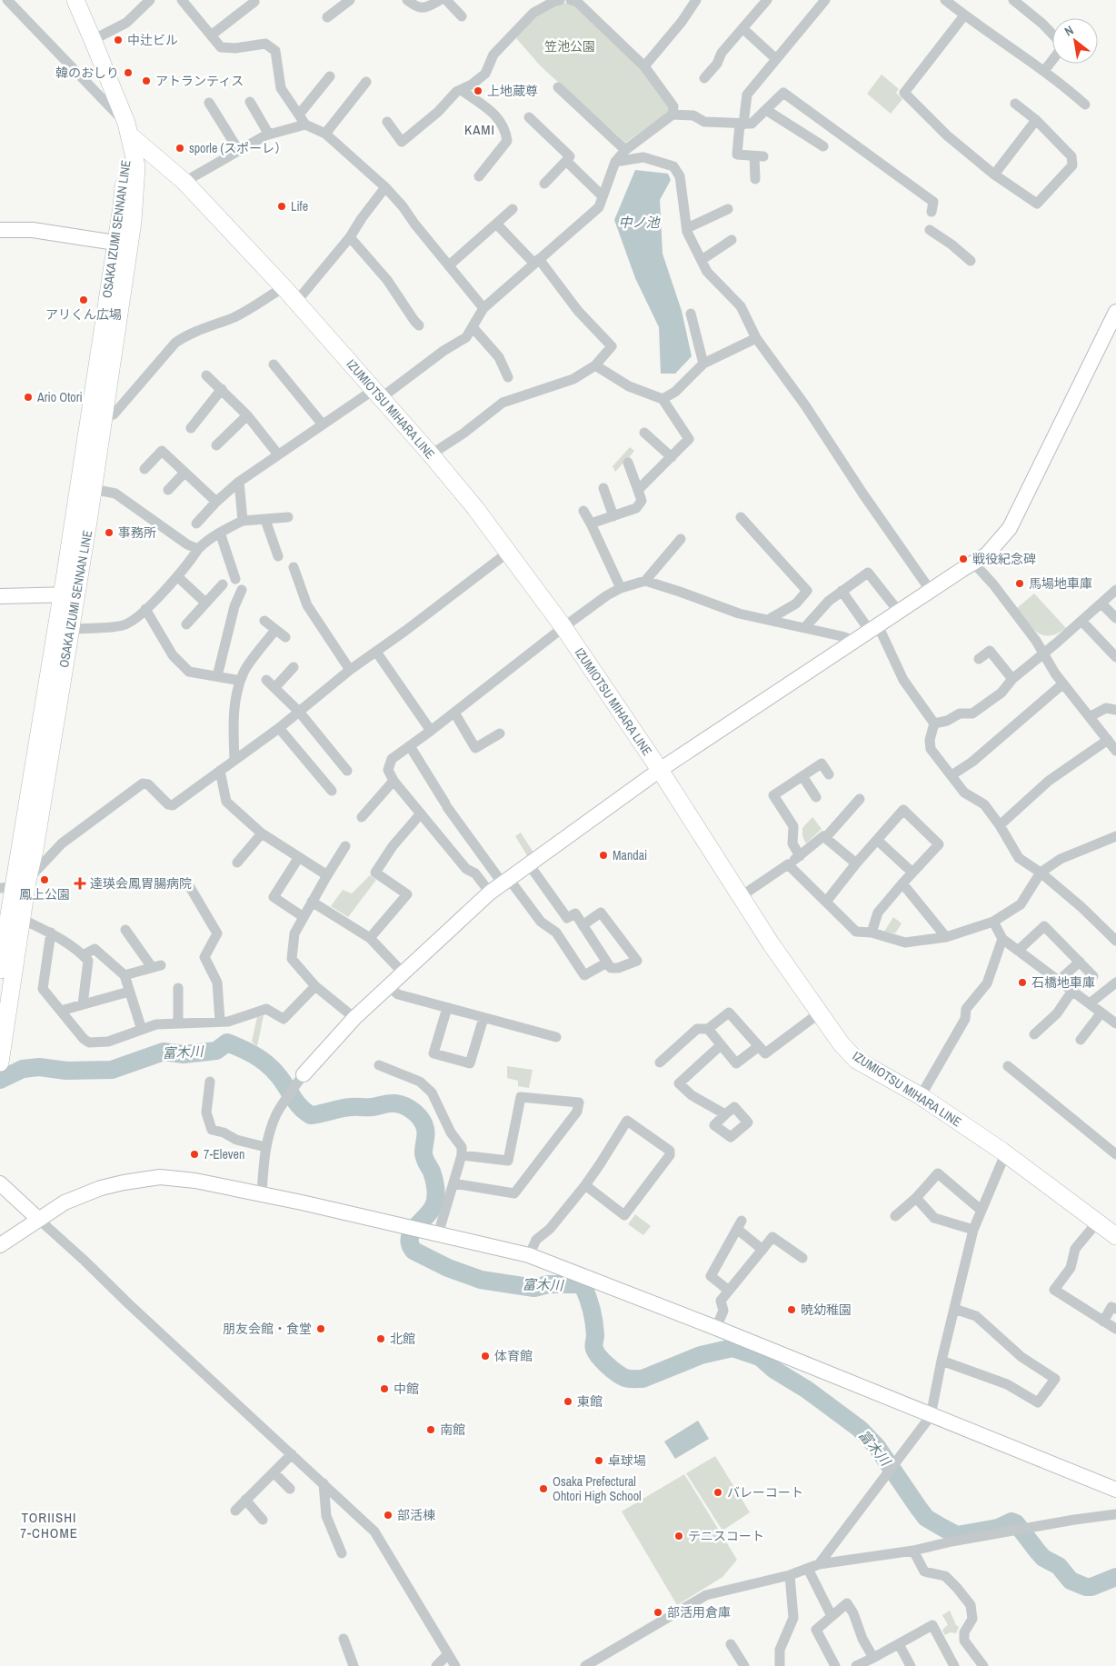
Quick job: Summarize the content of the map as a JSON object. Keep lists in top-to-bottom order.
{
  "streets": {
    "main road": ["OSAKA IZUMI SENNAN LINE", "IZUMIOTSU MIHARA LINE"]
  },
  "crossings": [
    ["OSAKA IZUMI SENNAN LINE", "IZUMIOTSU MIHARA LINE"]
  ],
  "districts": ["KAMI", "TORIISHI 7-CHOME"],
  "water": ["中ノ池", "富木川"],
  "parks": ["笠池公園"],
  "places": {
    "other": [
      "中辻ビル",
      "韓のおしり",
      "アトランティス",
      "上地蔵尊",
      "sporle (スポーレ）",
      "Life",
      "アリくん広場",
      "Ario Otori",
      "事務所",
      "戦役紀念碑",
      "馬場地車庫",
      "Mandai",
      "鳳上公園",
      "石橋地車庫",
      "7-Eleven",
      "暁幼稚園",
      "朋友会館・食堂",
      "北館",
      "体育館",
      "中館",
      "東館",
      "南館",
      "卓球場",
      "Osaka Prefectural Ohtori High School",
      "バレーコート",
      "部活棟",
      "テニスコート",
      "部活用倉庫"
    ],
    "health": ["達瑛会鳳胃腸病院"]
  },
  "north": "top left"
}
